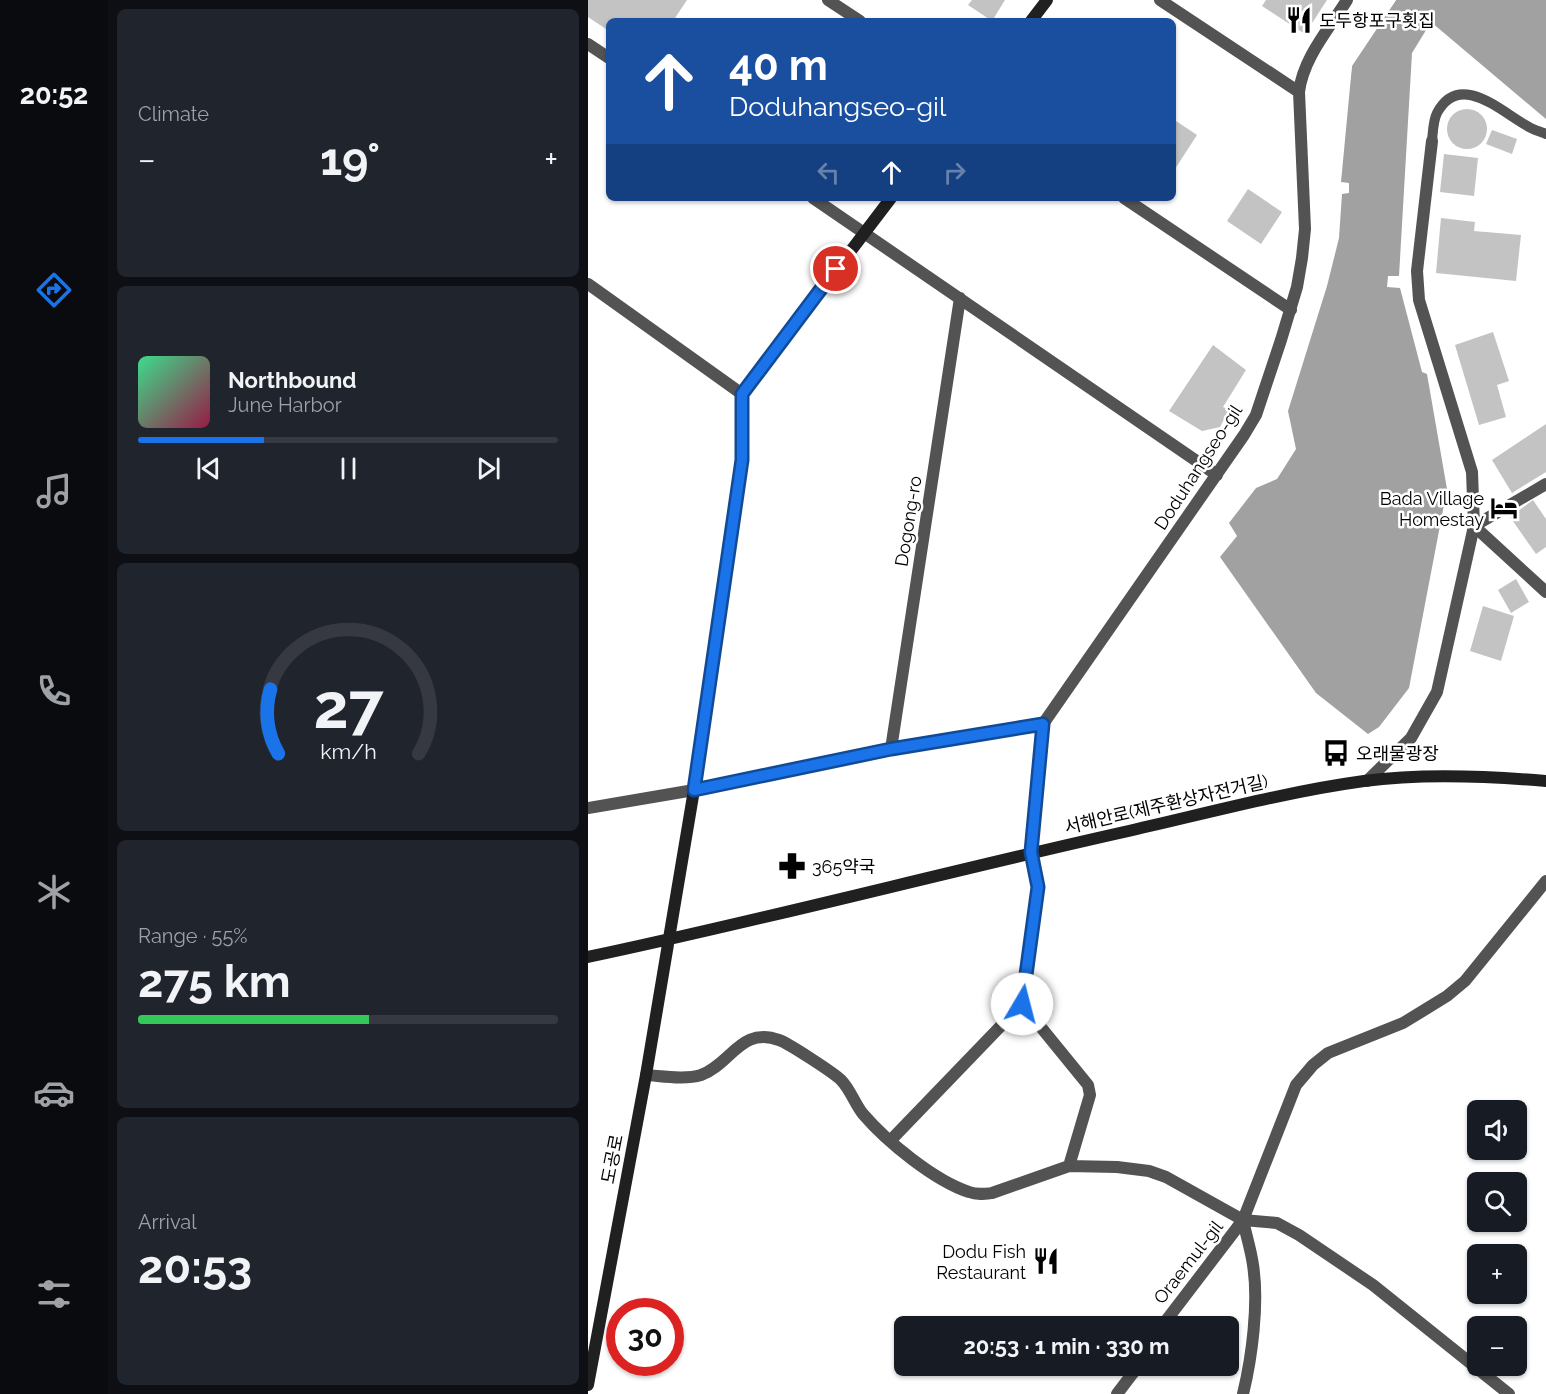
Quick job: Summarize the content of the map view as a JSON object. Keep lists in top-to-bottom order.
{
  "streets": {
    "street": [
      "Doduhangseo-gil",
      "Dogong-ro",
      "서해안로(제주환상자전거길)",
      "도공로",
      "Oraemul-gil"
    ]
  },
  "crossings": [
    ["Doduhangseo-gil", "서해안로(제주환상자전거길)"],
    ["서해안로(제주환상자전거길)", "도공로"]
  ],
  "places": {
    "restaurant": ["도두항포구횟집", "Dodu Fish Restaurant"],
    "hotel": ["Bada Village Homestay"],
    "bus stop": ["오래물광장"],
    "pharmacy": ["365약국"]
  },
  "page": {
    "tabs": "20:52",
    "tile": [
      "Climate",
      ["Range · 55%", "275 km"],
      ["Arrival", "20:53"]
    ],
    "turn": ["40 m", "Doduhangseo-gil"],
    "heat": ["−", "19°", "+"],
    "song": ["Northbound", "June Harbor"],
    "map_buttons": ["+", "−"],
    "limit": "30",
    "trip": "20:53 · 1 min · 330 m",
    "gauge": ["27", "km/h"]
  }
}
